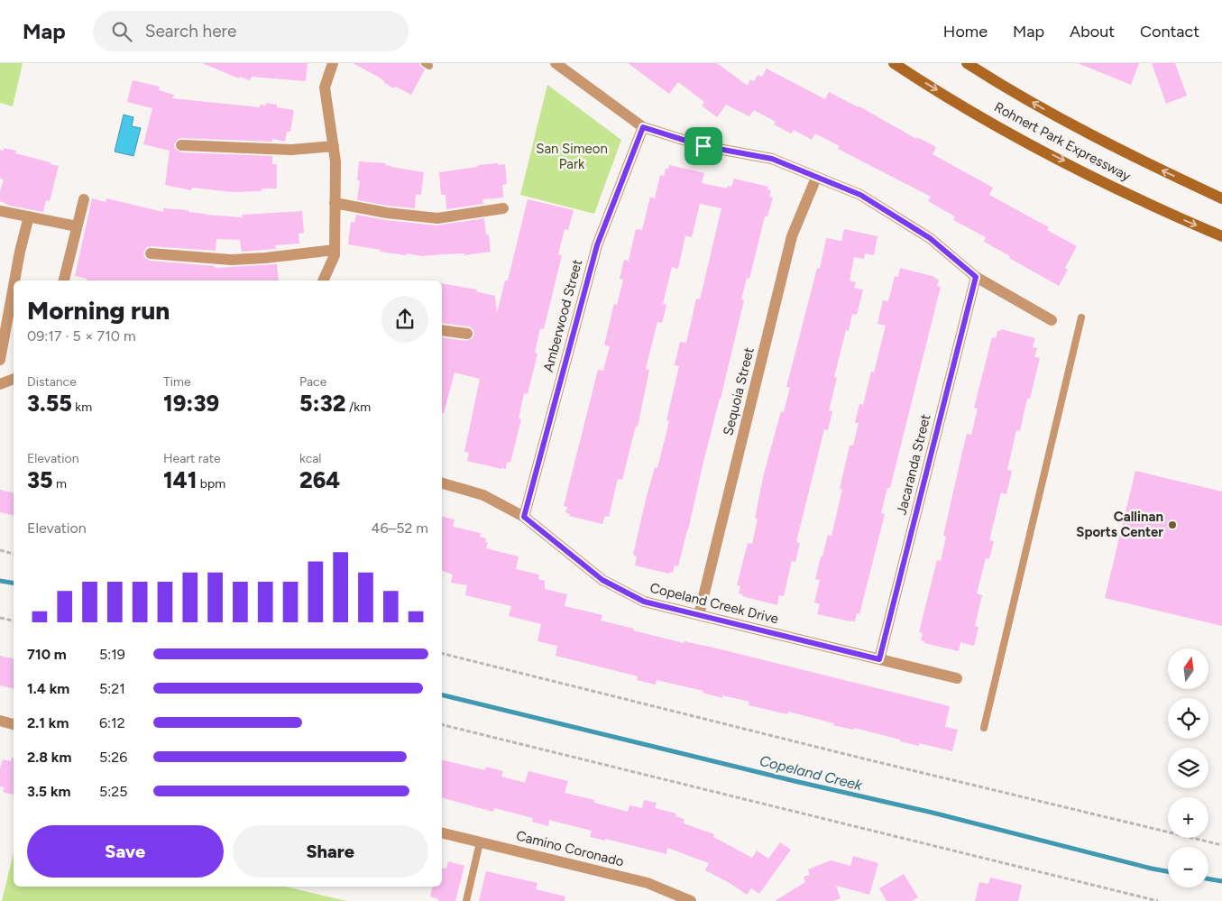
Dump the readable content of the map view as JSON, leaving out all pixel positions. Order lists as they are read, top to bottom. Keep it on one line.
{"streets":{"main road":["Rohnert Park Expressway"],"street":["Amberwood Street","Sequoia Street","Jacaranda Street","Copeland Creek Drive","Camino Coronado"]},"crossings":[["Amberwood Street","Copeland Creek Drive"],["Sequoia Street","Copeland Creek Drive"],["Jacaranda Street","Copeland Creek Drive"]],"water":["Copeland Creek"],"parks":["San Simeon Park"],"places":["Callinan Sports Center"],"north":"top","page":{"header":"Map","search":"Search here","nav":["Home","Map","About","Contact"],"heading":["Morning run","09:17 · 5 × 710 m"],"stats":[["Distance","3.55 km"],["Time","19:39"],["Pace","5:32 /km"],["Elevation","35 m"],["Heart rate","141 bpm"],["kcal","264"]],"chart":["Elevation","46–52 m"],"list":[{"name":"710 m","note":"5:19"},{"name":"1.4 km","note":"5:21"},{"name":"2.1 km","note":"6:12"},{"name":"2.8 km","note":"5:26"},{"name":"3.5 km","note":"5:25"}],"map_buttons":["+","−"],"buttons":["Save","Share"]}}
